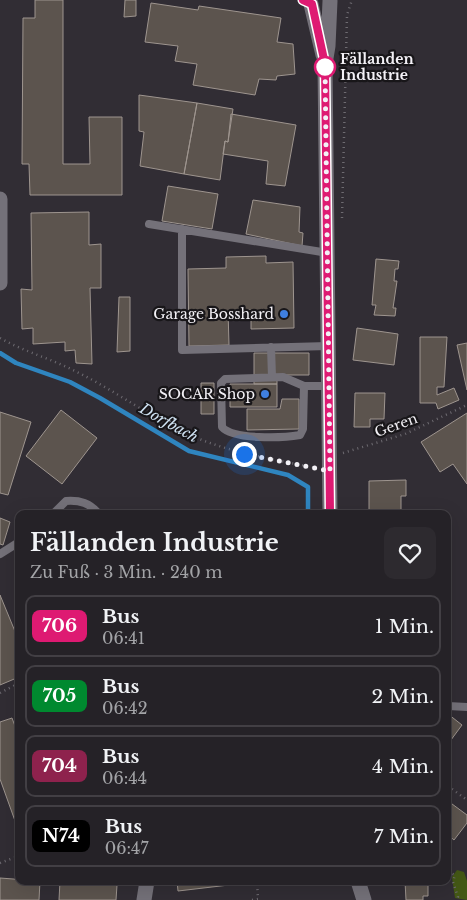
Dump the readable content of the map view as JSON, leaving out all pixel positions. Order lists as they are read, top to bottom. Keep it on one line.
{"streets":{"path":["Geren"]},"water":["Dorfbach"],"places":["Fällanden Industrie","Garage Bosshard","SOCAR Shop"],"lines":["bus line 706"],"page":{"heading":["Fällanden Industrie","Zu Fuß · 3 Min. · 240 m"],"list":[{"mark":"706","name":"Bus","note":"06:41","value":"1 Min."},{"mark":"705","name":"Bus","note":"06:42","value":"2 Min."},{"mark":"704","name":"Bus","note":"06:44","value":"4 Min."},{"mark":"N74","name":"Bus","note":"06:47","value":"7 Min."}]}}
